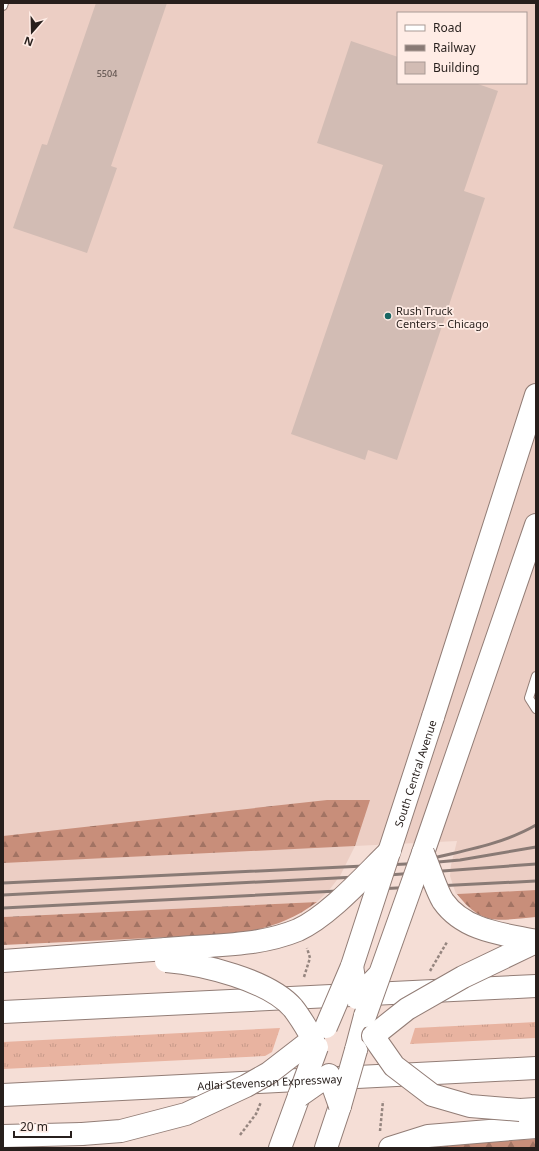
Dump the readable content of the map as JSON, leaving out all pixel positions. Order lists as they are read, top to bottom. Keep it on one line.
{"streets":{"main road":["South Central Avenue","Adlai Stevenson Expressway"]},"places":["Rush Truck Centers – Chicago"],"house_numbers":["5504"],"legend":["Road","Railway","Building"],"scale_bar":"20 m","north":"bottom"}
